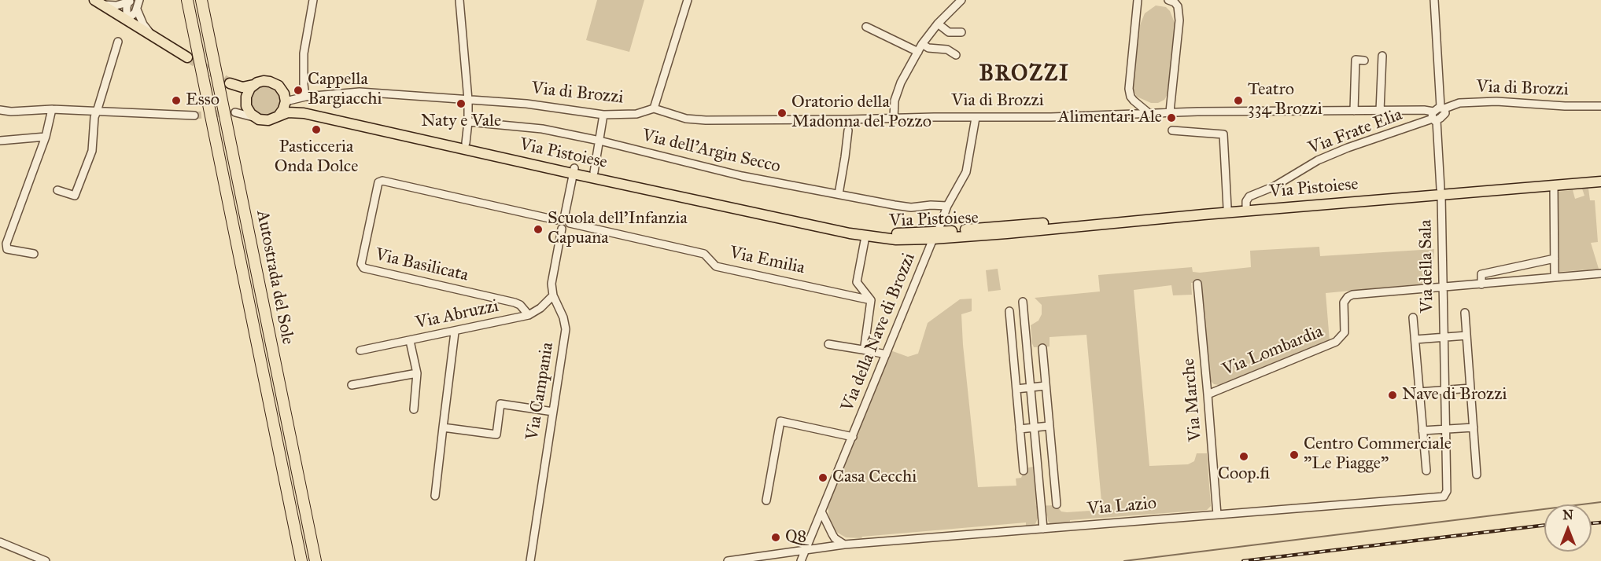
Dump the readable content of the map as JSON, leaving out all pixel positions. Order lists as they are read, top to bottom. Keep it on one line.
{"streets":{"highway":["Autostrada del Sole"],"main road":["Via Pistoiese"],"street":["Via di Brozzi","Via Frate Elia","Via dell'Argin Secco","Via Emilia","Via Basilicata","Via della Sala","Via Abruzzi","Via della Nave di Brozzi","Via Lombardia","Via Campania","Via Marche","Via Lazio"]},"crossings":[["Via di Brozzi","Via Frate Elia"],["Via di Brozzi","Via Pistoiese"],["Via di Brozzi","Via della Sala"],["Via di Brozzi","Via della Nave di Brozzi"],["Via Frate Elia","Via Pistoiese"],["Via Frate Elia","Via della Sala"],["Via dell'Argin Secco","Via della Nave di Brozzi"],["Via Pistoiese","Via della Sala"],["Via Pistoiese","Via della Nave di Brozzi"],["Via Emilia","Via Basilicata"],["Via Emilia","Via Campania"],["Via Basilicata","Via Abruzzi"],["Via Basilicata","Via Campania"],["Via della Sala","Via Lombardia"],["Via della Sala","Via Lazio"],["Via Abruzzi","Via Campania"],["Via della Nave di Brozzi","Via Lazio"],["Via Lombardia","Via Marche"],["Via Marche","Via Lazio"]],"districts":["BROZZI"],"places":["Cappella Bargiacchi","Esso","Teatro 334 Brozzi","Naty e Vale","Oratorio della Madonna del Pozzo","Alimentari Ale","Pasticceria Onda Dolce","Scuola dell’Infanzia Capuana","Nave di Brozzi","Centro Commerciale \"Le Piagge\"","Coop.fi","Casa Cecchi","Q8"],"north":"top"}
